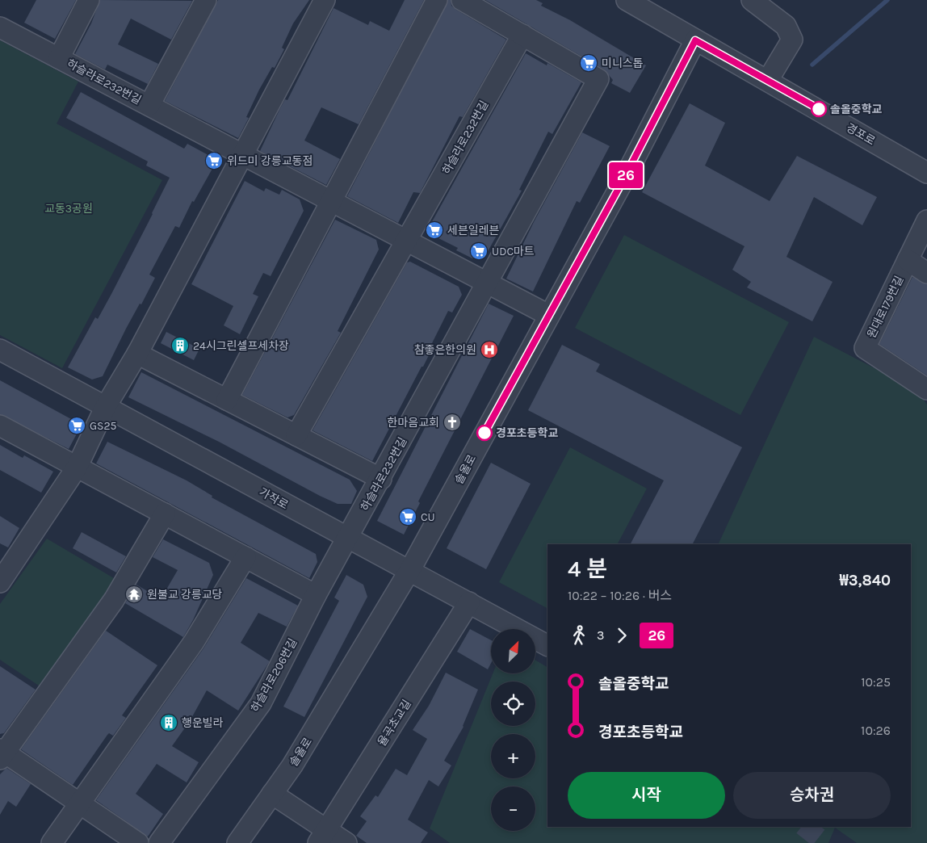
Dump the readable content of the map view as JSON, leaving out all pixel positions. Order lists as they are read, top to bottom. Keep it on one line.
{"streets":{"street":["하슬라로232번길","경포로","원대로179번길","솔올로","가작로","하슬라로206번길","율곡초교길"]},"crossings":[["하슬라로232번길","솔올로"],["하슬라로232번길","가작로"],["하슬라로232번길","하슬라로206번길"],["경포로","솔올로"],["솔올로","가작로"],["가작로","하슬라로206번길"],["가작로","율곡초교길"]],"parks":["교동3공원"],"places":{"supermarket":["미니스톱","위드미 강릉교동점","세븐일레븐","UDC마트","GS25","CU"],"other":["솔올중학교","경포초등학교"],"building":["24시그린셀프세차장","행운빌라"],"hospital":["참좋은한의원"],"church":["한마음교회"],"temple":["원불교 강릉교당"]},"lines":["bus line 26"],"north":"top right","page":{"on_map":"26","heading":["4 분","10:22 – 10:26 · 버스","₩3,840"],"legs":["3","26"],"map_buttons":["+","−"],"list":[{"name":"솔올중학교","value":"10:25"},{"name":"경포초등학교","value":"10:26"}],"buttons":["시작","승차권"]}}
